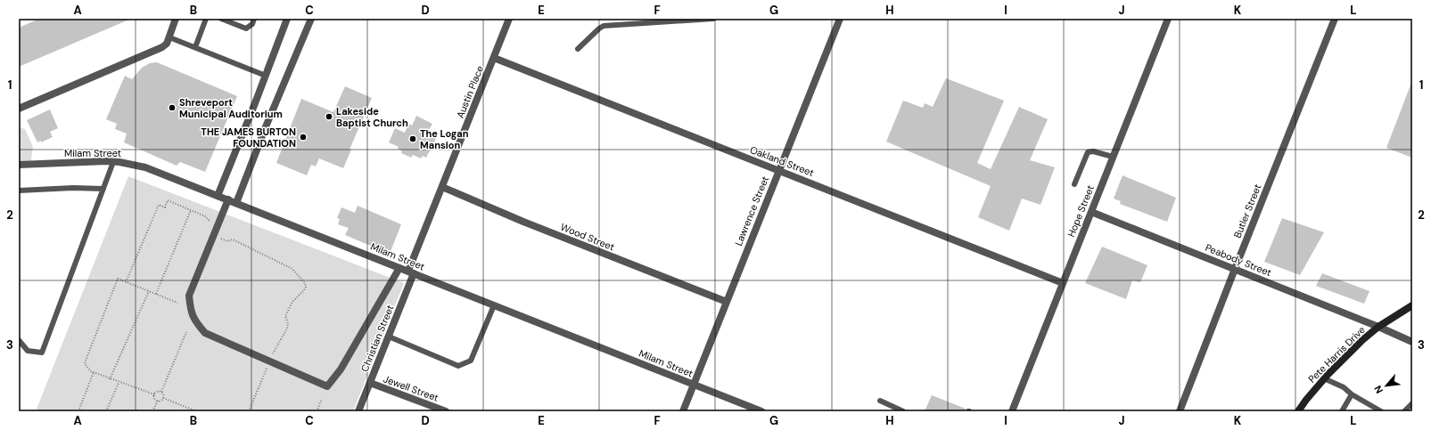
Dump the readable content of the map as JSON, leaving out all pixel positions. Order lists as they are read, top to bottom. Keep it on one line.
{"streets":{"main road":["Pete Harris Drive"],"street":["Austin Place","Milam Street","Oakland Street","Lawrence Street","Hope Street","Butler Street","Wood Street","Peabody Street","Christian Street","Jewell Street"]},"crossings":[["Austin Place","Milam Street"],["Austin Place","Oakland Street"],["Austin Place","Wood Street"],["Austin Place","Christian Street"],["Milam Street","Lawrence Street"],["Milam Street","Christian Street"],["Oakland Street","Lawrence Street"],["Oakland Street","Hope Street"],["Lawrence Street","Wood Street"],["Hope Street","Peabody Street"],["Butler Street","Peabody Street"],["Peabody Street","Pete Harris Drive"],["Christian Street","Jewell Street"]],"places":["Shreveport Municipal Auditorium","Lakeside Baptist Church","THE JAMES BURTON FOUNDATION","The Logan Mansion"],"north":"bottom left","grid":{"columns":["A","B","C","D","E","F","G","H","I","J","K","L"],"rows":["1","2","3"]}}
